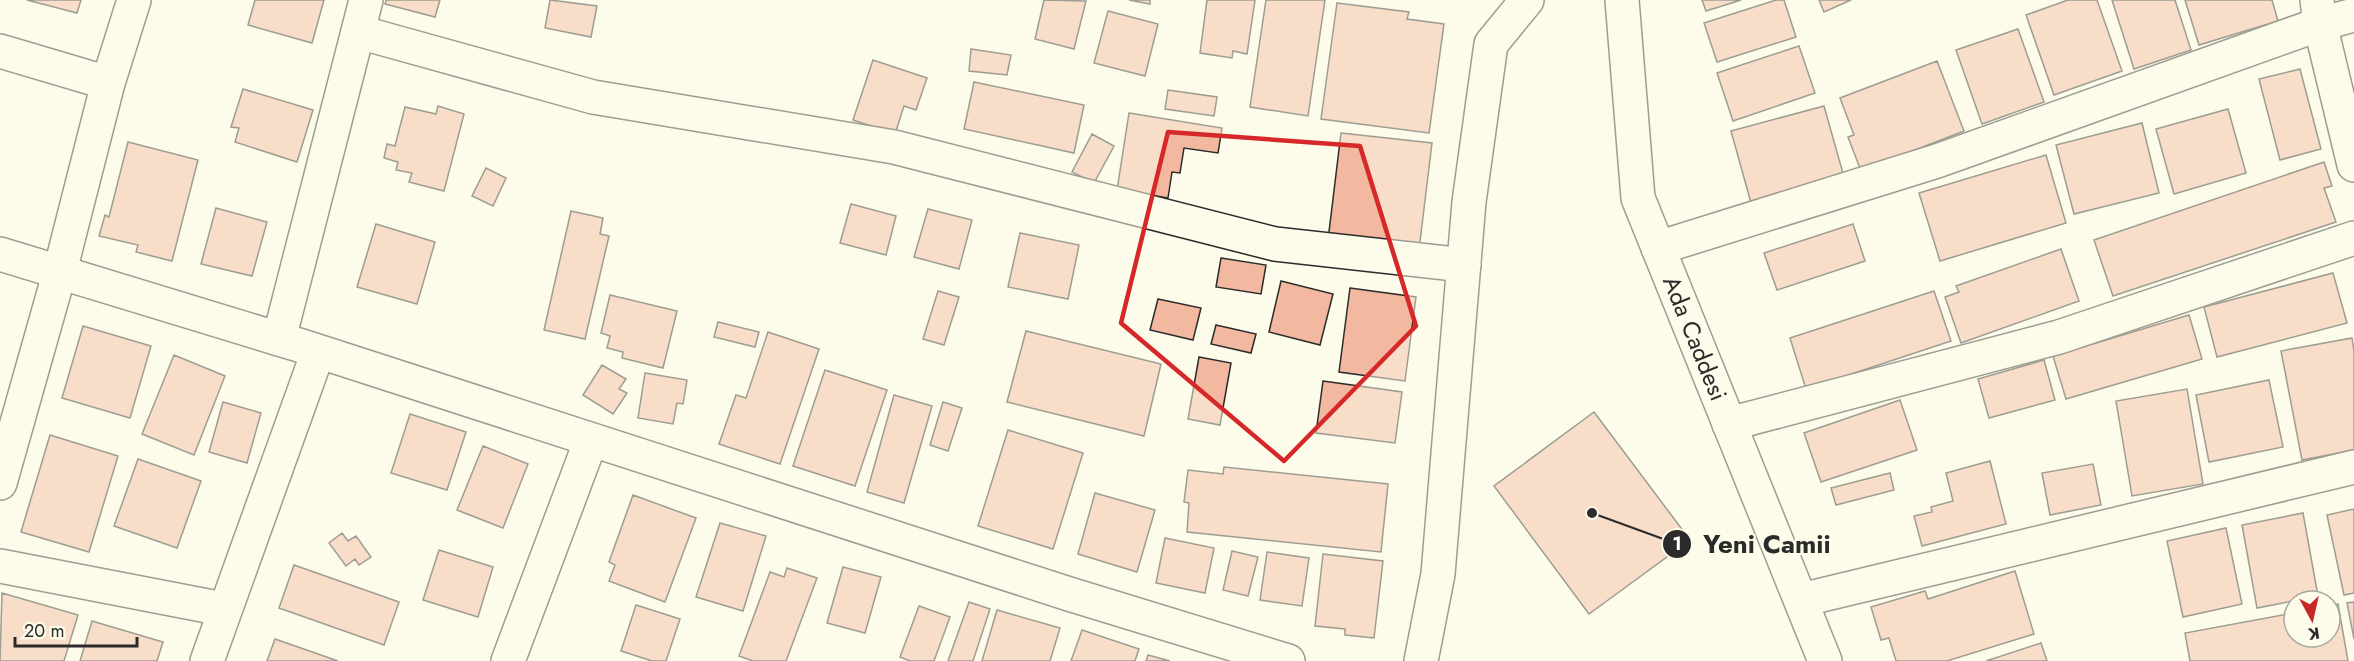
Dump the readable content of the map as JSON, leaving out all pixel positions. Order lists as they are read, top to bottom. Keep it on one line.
{"streets":{"street":["Ada Caddesi"]},"places":["Yeni Camii"],"scale_bar":"20 m","north":"bottom"}
